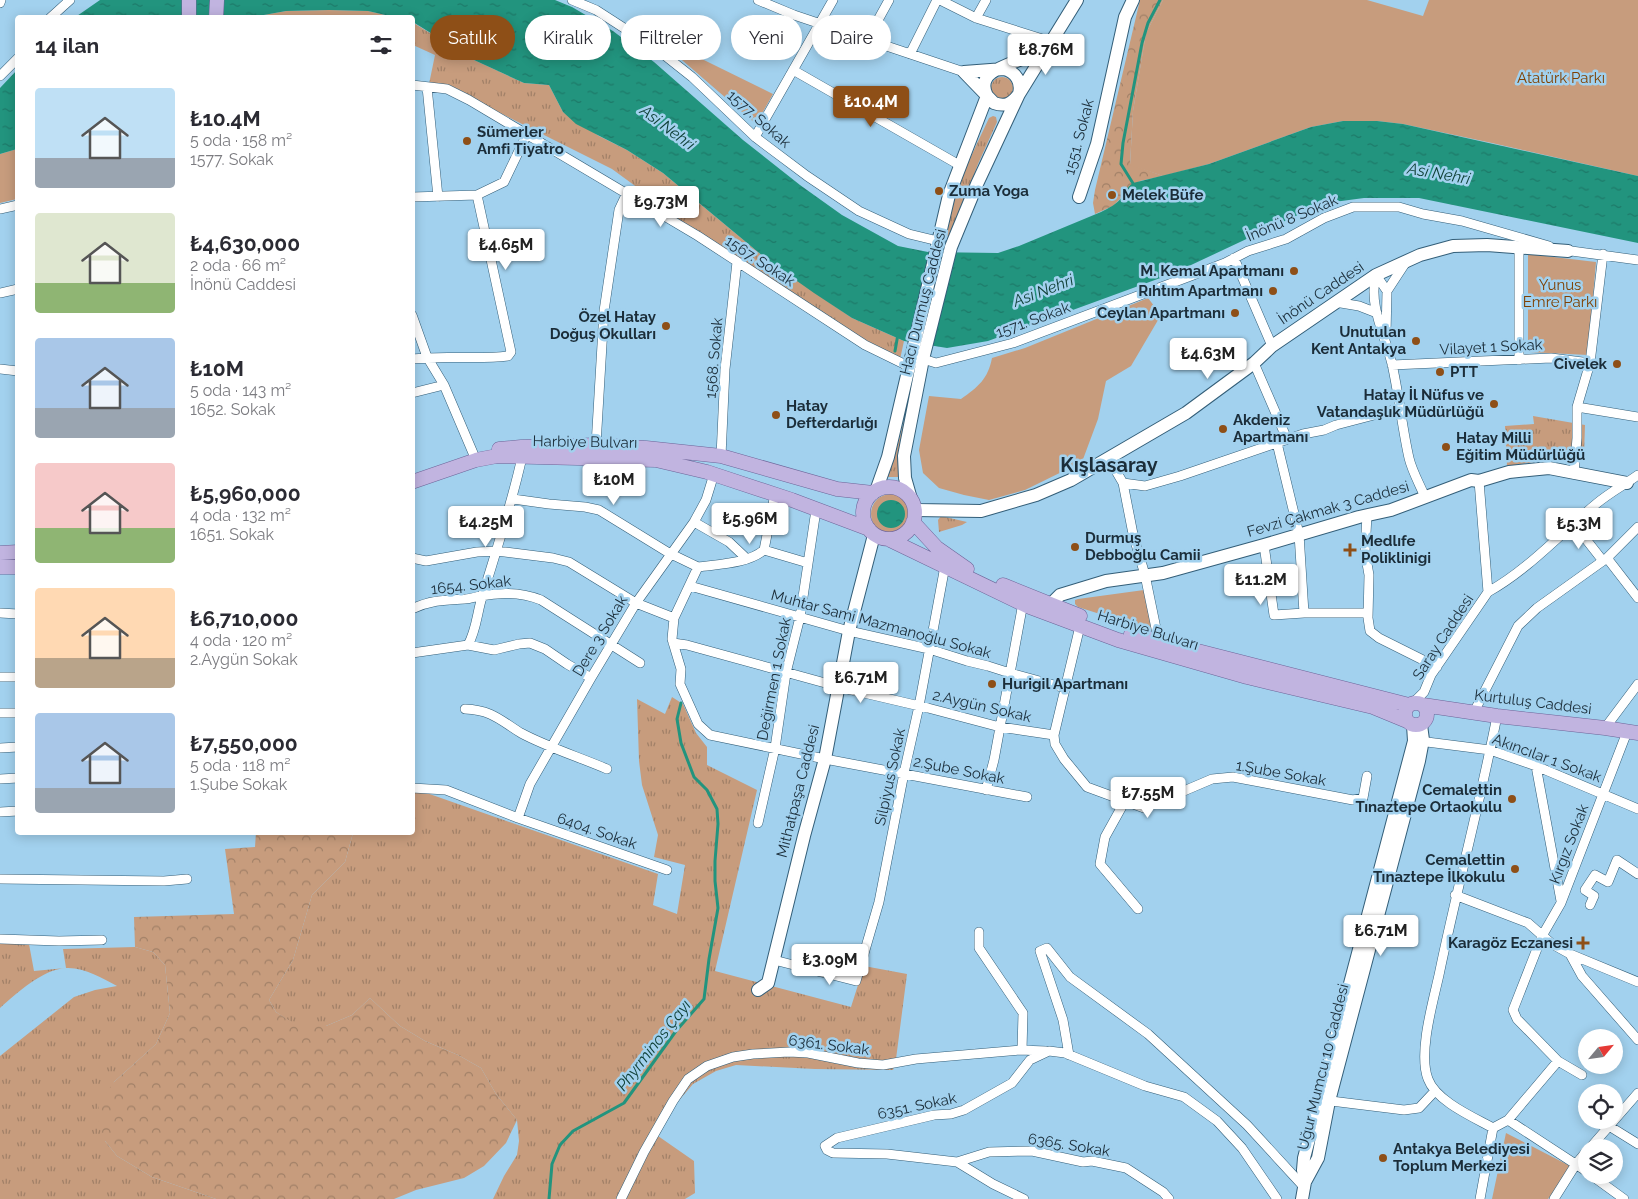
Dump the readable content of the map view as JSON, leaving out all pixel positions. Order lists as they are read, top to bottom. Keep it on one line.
{"streets":{"main road":["Harbiye Bulvarı","Kurtuluş Caddesi","Uğur Mumcu 10 Caddesi"],"street":["1577. Sokak","1551. Sokak","İnönü 8 Sokak","1567. Sokak","İnönü Caddesi","Hacı Durmuş Caddesi","1571. Sokak","Vilayet 1 Sokak","1568. Sokak","Fevzi Çakmak 3 Caddesi","1654. Sokak","Muhtar Sami Mazmanoğlu Sokak","Dere 3 Sokak","Saray Caddesi","Değirmen 1 Sokak","2.Aygün Sokak","Akıncılar 1 Sokak","2.Şube Sokak","1.Şube Sokak","Silpiyus Sokak","Mithatpaşa Caddesi","6404. Sokak","Kırgız Sokak","6361. Sokak","6351. Sokak","6365. Sokak"]},"crossings":[["1577. Sokak","Hacı Durmuş Caddesi"],["İnönü 8 Sokak","İnönü Caddesi"],["İnönü 8 Sokak","1571. Sokak"],["1567. Sokak","Hacı Durmuş Caddesi"],["1567. Sokak","1568. Sokak"],["İnönü Caddesi","Hacı Durmuş Caddesi"],["İnönü Caddesi","Harbiye Bulvarı"],["İnönü Caddesi","Mithatpaşa Caddesi"],["Hacı Durmuş Caddesi","1571. Sokak"],["Hacı Durmuş Caddesi","Harbiye Bulvarı"],["Hacı Durmuş Caddesi","Mithatpaşa Caddesi"],["1568. Sokak","Harbiye Bulvarı"],["Harbiye Bulvarı","Fevzi Çakmak 3 Caddesi"],["Harbiye Bulvarı","Dere 3 Sokak"],["Harbiye Bulvarı","Saray Caddesi"],["Harbiye Bulvarı","Değirmen 1 Sokak"],["Harbiye Bulvarı","Kurtuluş Caddesi"],["Harbiye Bulvarı","Silpiyus Sokak"],["Harbiye Bulvarı","Mithatpaşa Caddesi"],["Harbiye Bulvarı","Uğur Mumcu 10 Caddesi"],["Fevzi Çakmak 3 Caddesi","Saray Caddesi"],["1654. Sokak","Dere 3 Sokak"],["Muhtar Sami Mazmanoğlu Sokak","Değirmen 1 Sokak"],["Muhtar Sami Mazmanoğlu Sokak","Silpiyus Sokak"],["Muhtar Sami Mazmanoğlu Sokak","Mithatpaşa Caddesi"],["Dere 3 Sokak","6404. Sokak"],["Saray Caddesi","Kurtuluş Caddesi"],["Saray Caddesi","Uğur Mumcu 10 Caddesi"],["Değirmen 1 Sokak","2.Aygün Sokak"],["Değirmen 1 Sokak","2.Şube Sokak"],["Kurtuluş Caddesi","Kırgız Sokak"],["Kurtuluş Caddesi","Uğur Mumcu 10 Caddesi"],["2.Aygün Sokak","2.Şube Sokak"],["2.Aygün Sokak","1.Şube Sokak"],["2.Aygün Sokak","Silpiyus Sokak"],["2.Aygün Sokak","Mithatpaşa Caddesi"],["Akıncılar 1 Sokak","Kırgız Sokak"],["Akıncılar 1 Sokak","Uğur Mumcu 10 Caddesi"],["2.Şube Sokak","Silpiyus Sokak"],["2.Şube Sokak","Mithatpaşa Caddesi"],["Silpiyus Sokak","Mithatpaşa Caddesi"],["6361. Sokak","6351. Sokak"],["6351. Sokak","6365. Sokak"]],"districts":["Kışlasaray"],"water":["Asi Nehri","Phyrminos Çayı"],"parks":["Atatürk Parkı","Yunus Emre Parkı"],"places":{"other":["Sümerler Amfi Tiyatro","Zuma Yoga","Melek Büfe","M. Kemal Apartmanı","Rıhtım Apartmanı","Ceylan Apartmanı","Özel Hatay Doğuş Okulları","Unutulan Kent Antakya","Civelek","PTT","Hatay İl Nüfus ve Vatandaşlık Müdürlüğü","Hatay Defterdarlığı","Akdeniz Apartmanı","Hatay Milli Eğitim Müdürlüğü","Durmuş Debboğlu Camii","Hurigil Apartmanı","Cemalettin Tınaztepe Ortaokulu","Cemalettin Tınaztepe İlkokulu","Antakya Belediyesi Toplum Merkezi"],"health":["Medlıfe Poliklinigi","Karagöz Eczanesi"]},"north":"top right","page":{"chip":["Satılık","Kiralık","Filtreler","Yeni","Daire"],"heading":"14 ilan","price":["₺8.76M","₺10.4M","₺9.73M","₺4.65M","₺4.63M","₺10M","₺5.96M","₺4.25M","₺5.3M","₺11.2M","₺6.71M","₺7.55M","₺6.71M","₺3.09M"],"list":[{"name":"₺10.4M","note":"5 oda · 158 m² · 1577. Sokak"},{"name":"₺4,630,000","note":"2 oda · 66 m² · İnönü Caddesi"},{"name":"₺10M","note":"5 oda · 143 m² · 1652. Sokak"},{"name":"₺5,960,000","note":"4 oda · 132 m² · 1651. Sokak"},{"name":"₺6,710,000","note":"4 oda · 120 m² · 2.Aygün Sokak"},{"name":"₺7,550,000","note":"5 oda · 118 m² · 1.Şube Sokak"}]}}
